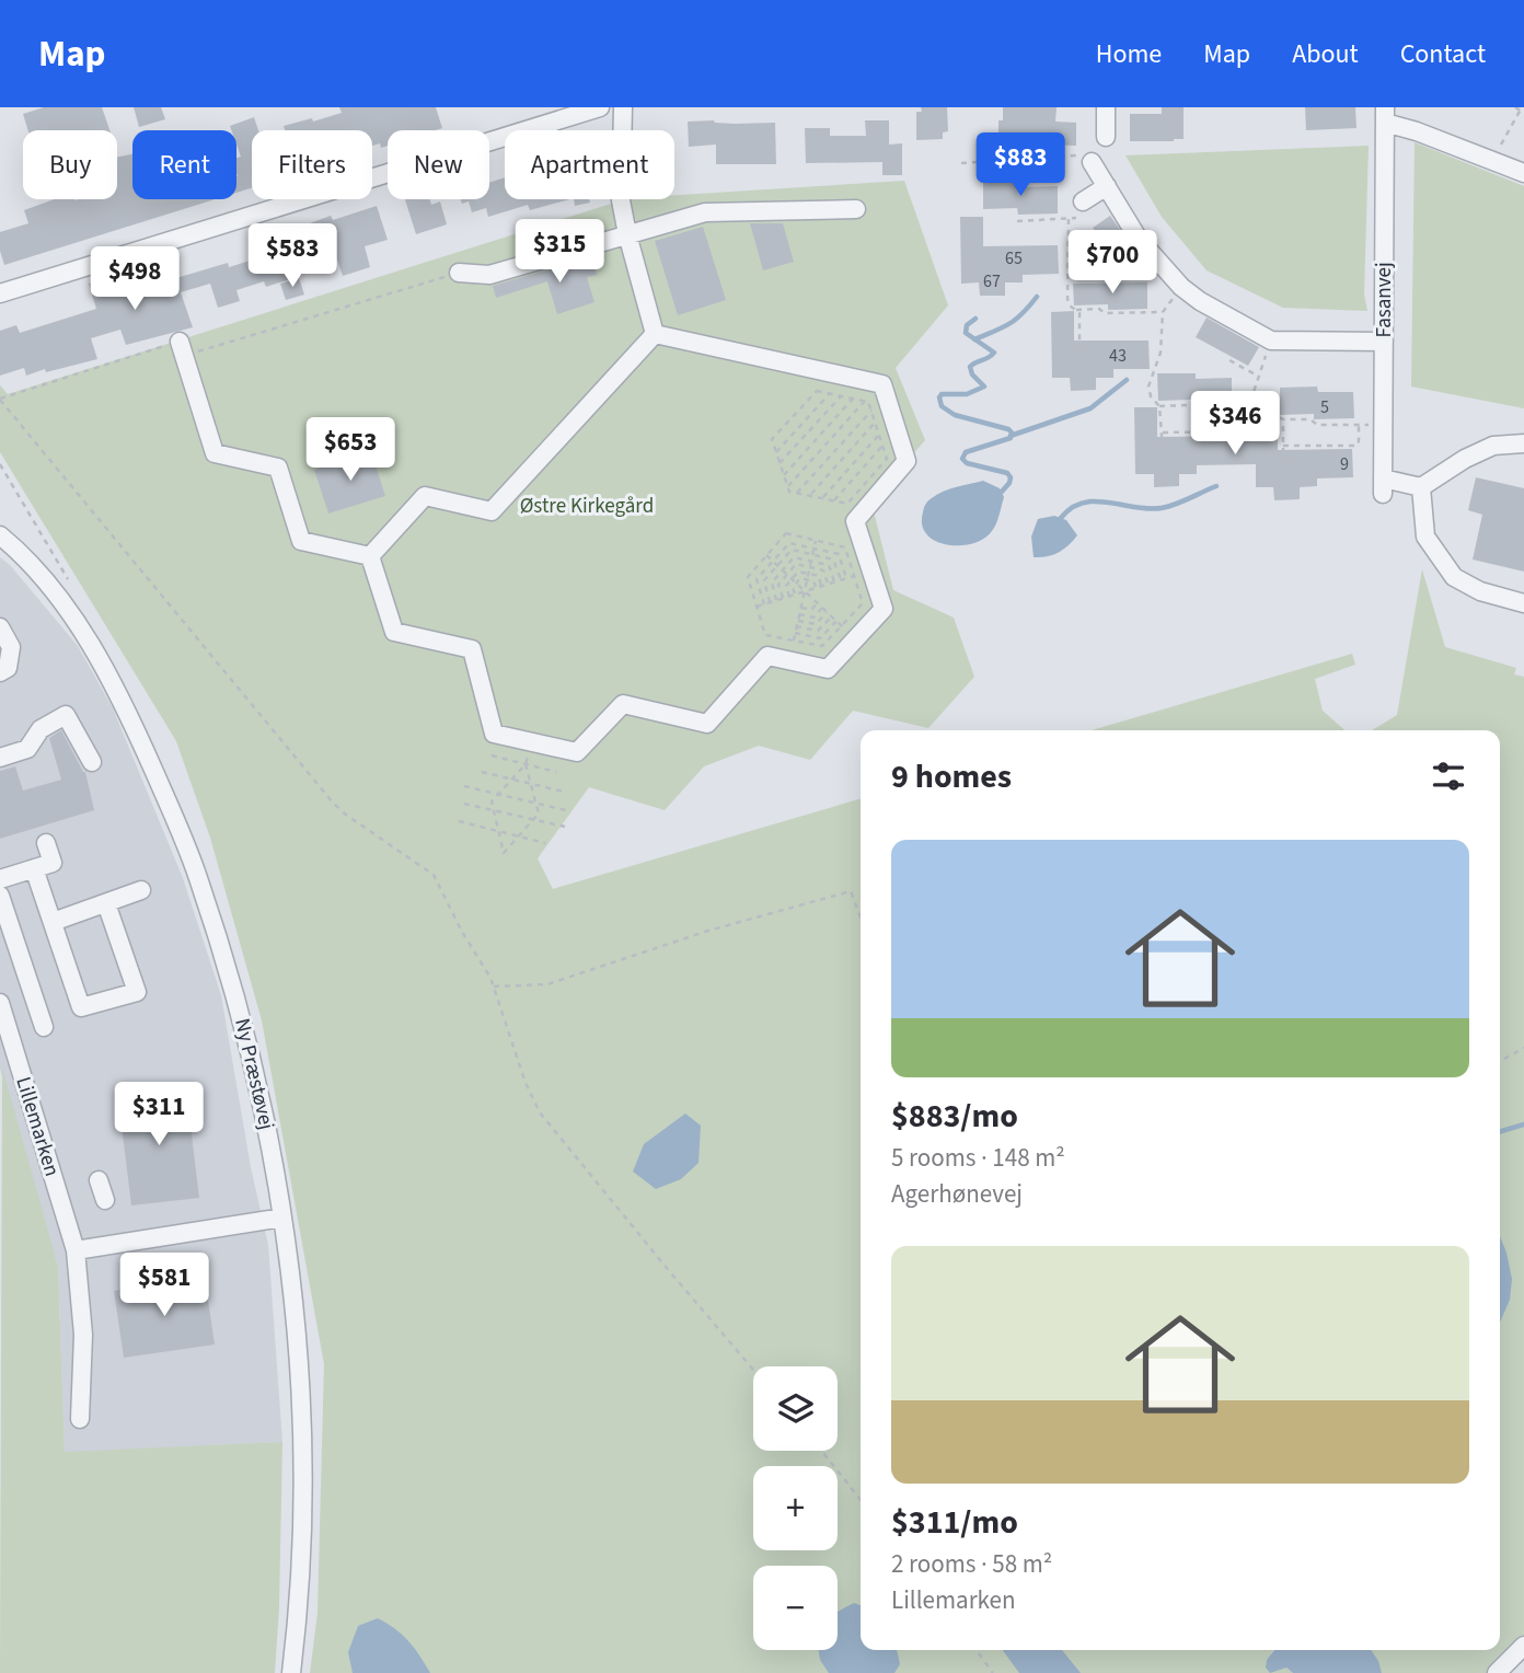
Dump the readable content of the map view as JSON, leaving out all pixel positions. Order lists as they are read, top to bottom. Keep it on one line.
{"streets":{"street":["Fasanvej","Ny Præstøvej","Lillemarken"]},"parks":["Østre Kirkegård"],"house_numbers":["65","67","43","5","9"],"page":{"header":"Map","nav":["Home","Map","About","Contact"],"chip":["Buy","Rent","Filters","New","Apartment"],"price":["$883","$315","$583","$700","$498","$346","$653","$311","$581"],"heading":"9 homes","list":[{"name":"$883/mo","note":"5 rooms · 148 m² · Agerhønevej"},{"name":"$311/mo","note":"2 rooms · 58 m² · Lillemarken"}],"map_buttons":["+","−"]}}
